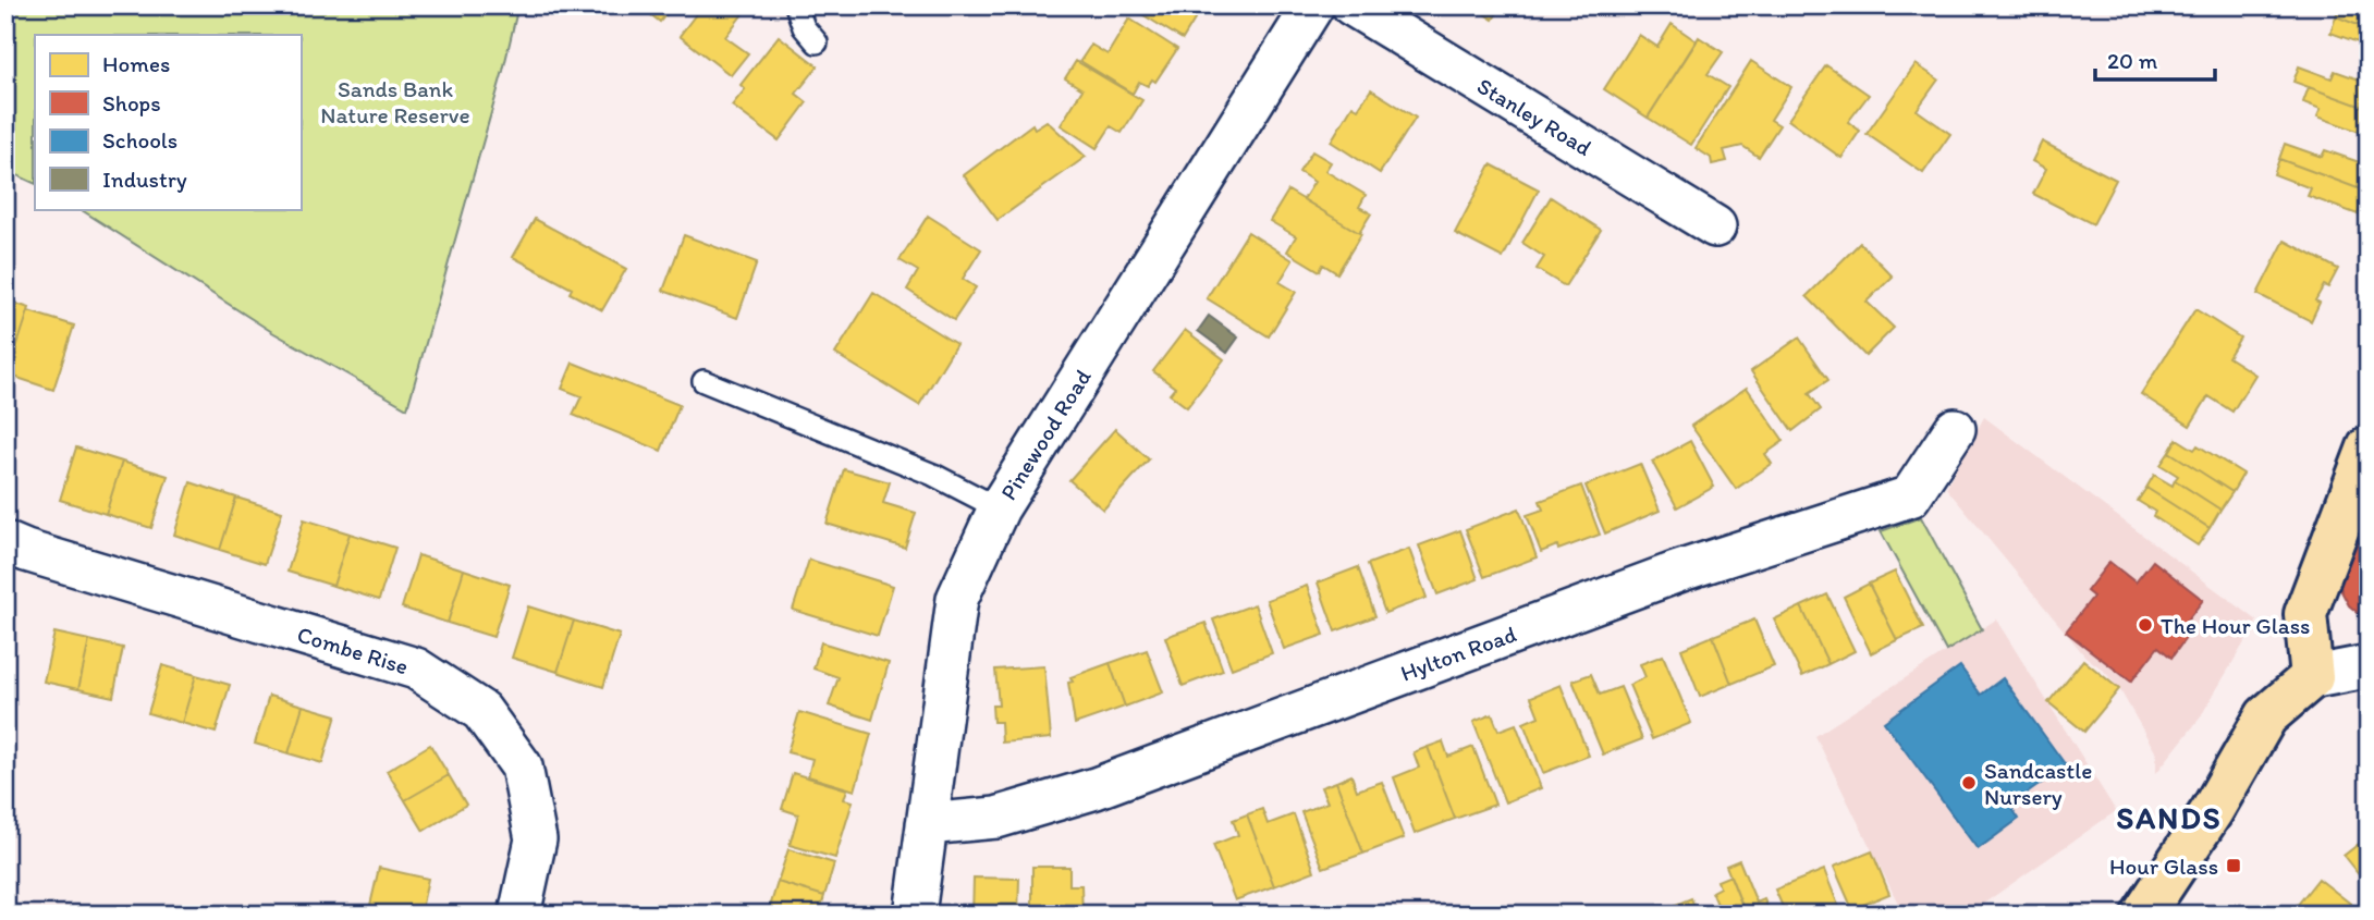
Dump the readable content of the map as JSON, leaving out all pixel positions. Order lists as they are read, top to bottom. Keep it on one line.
{"streets":{"street":["Stanley Road","Pinewood Road","Combe Rise","Hylton Road"]},"crossings":[["Pinewood Road","Hylton Road"]],"districts":["SANDS"],"parks":["Sands Bank Nature Reserve"],"places":{"other":["The Hour Glass","Sandcastle Nursery"],"transit":["Hour Glass"]},"legend":["Homes","Shops","Schools","Industry"],"scale_bar":"20 m"}
